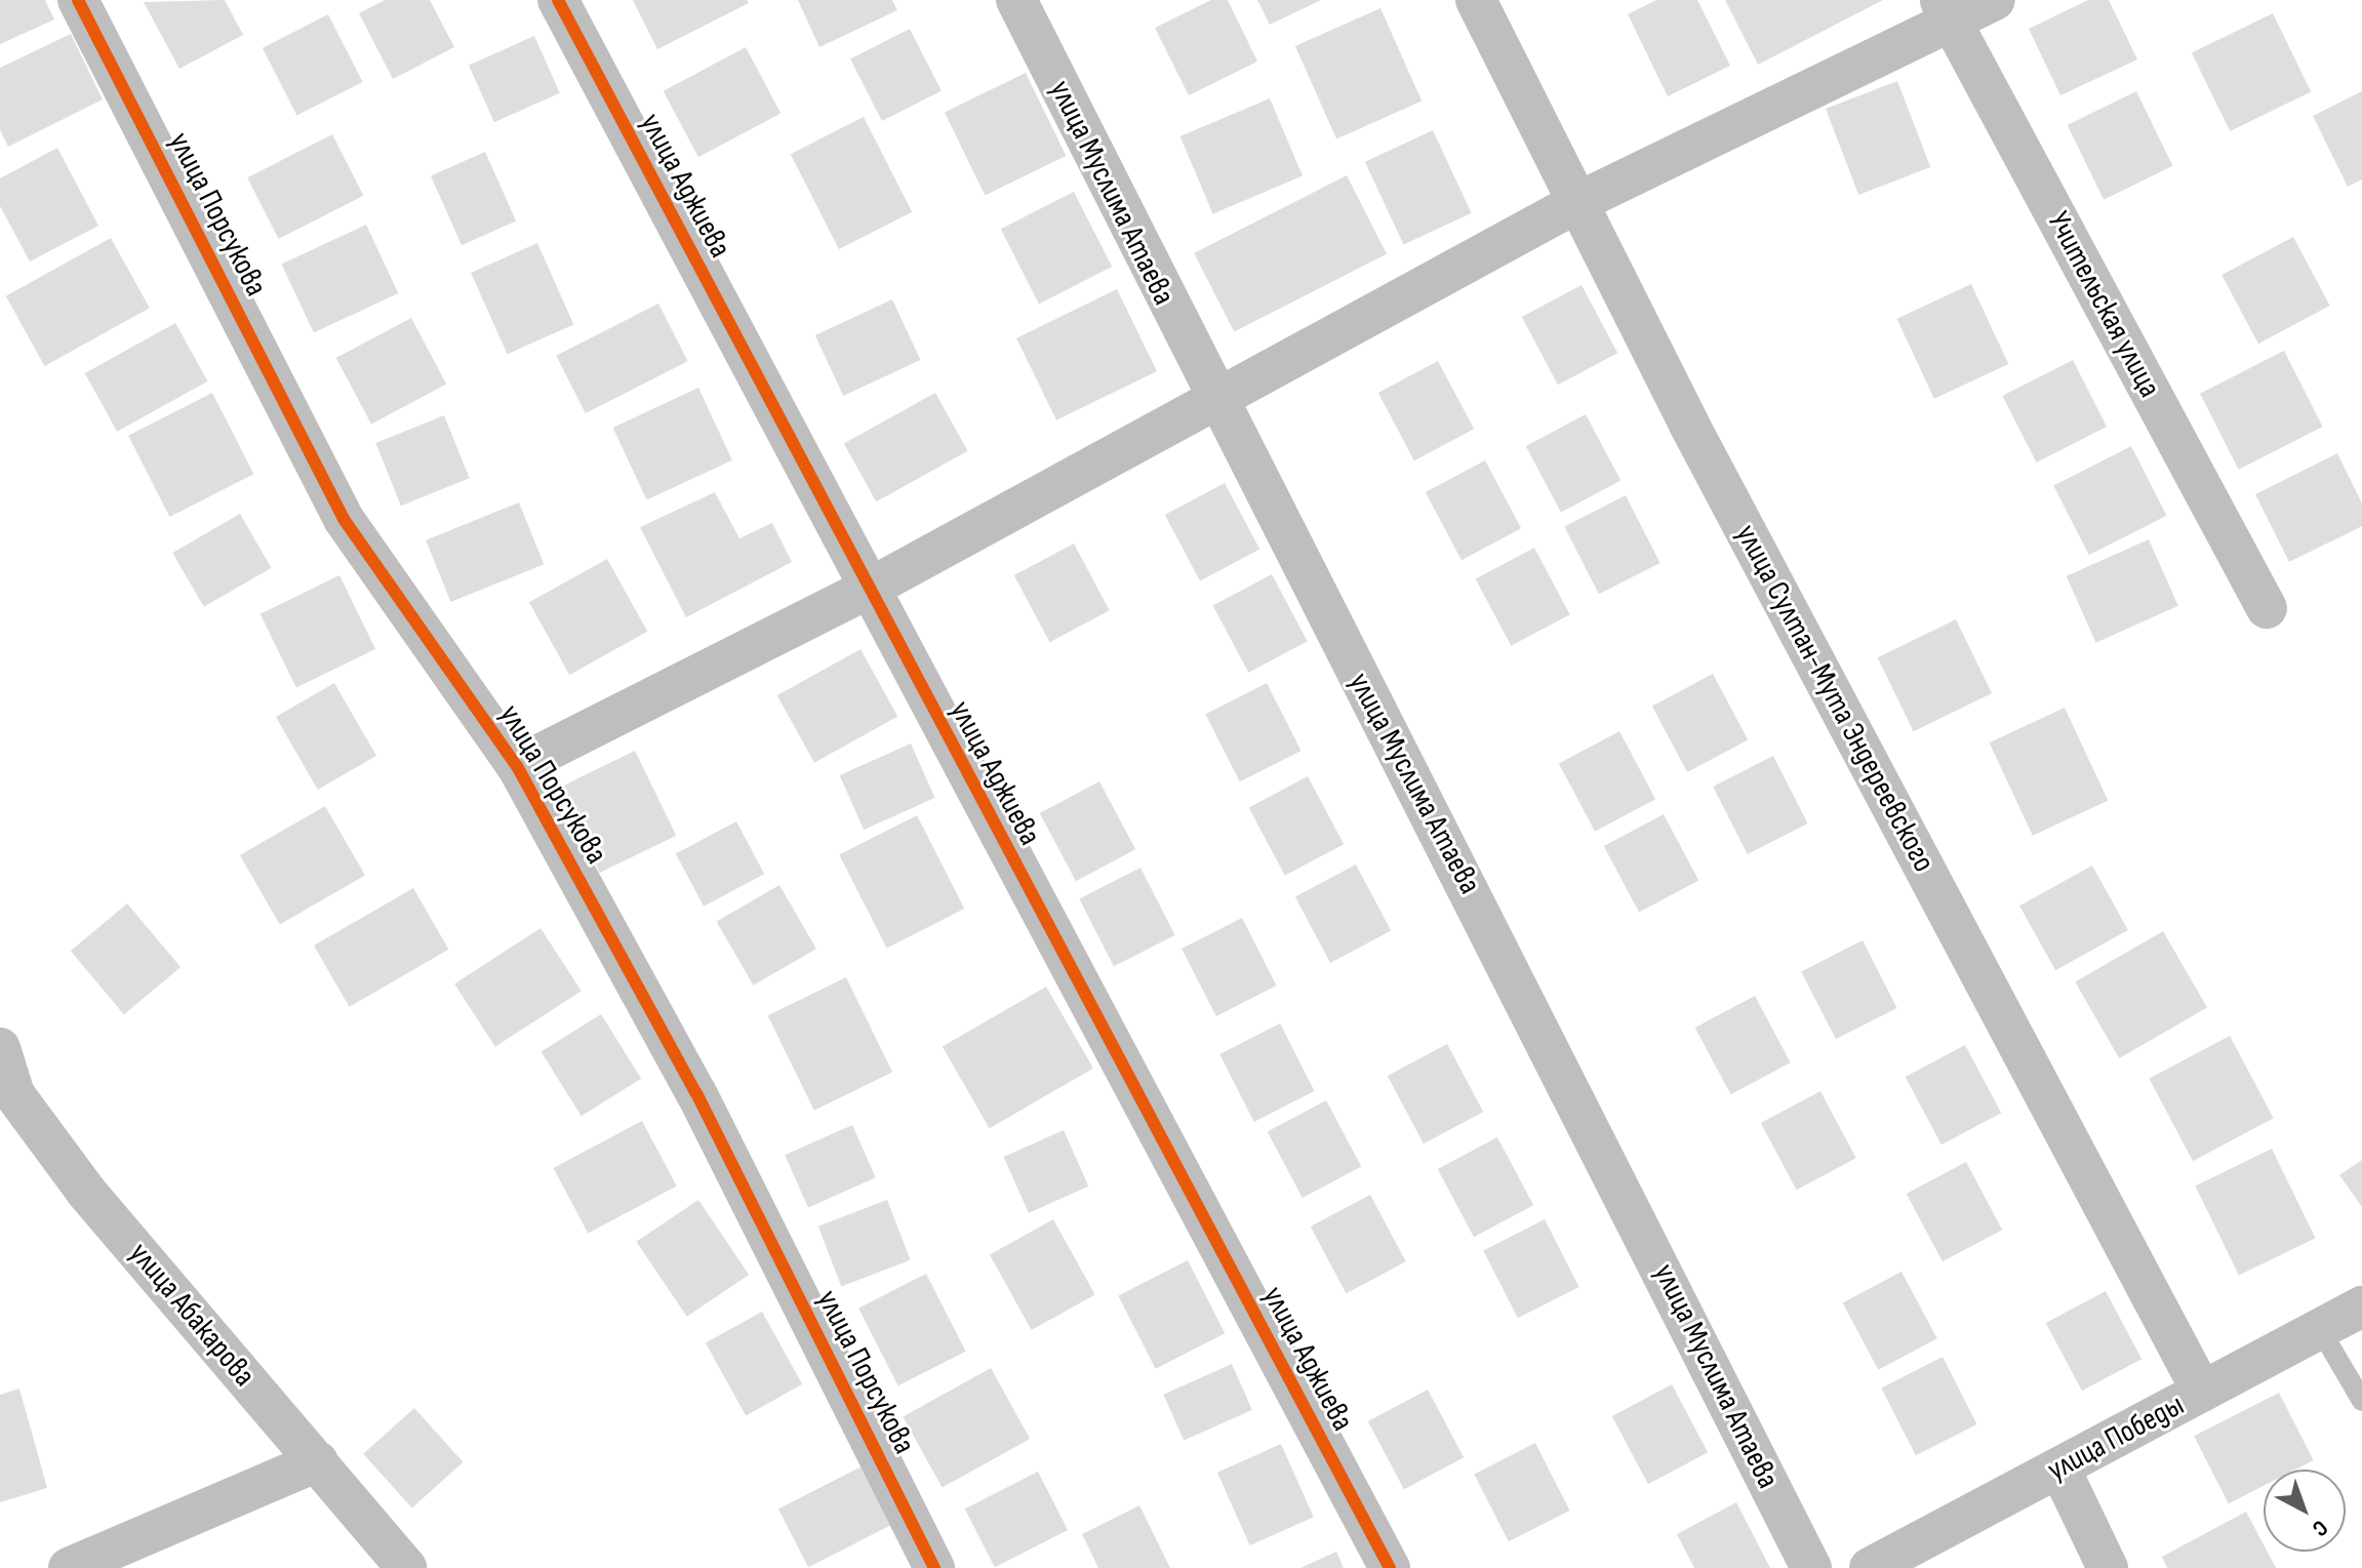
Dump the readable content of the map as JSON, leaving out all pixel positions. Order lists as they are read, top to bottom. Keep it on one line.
{"streets":{"street":["улица Аджиева","улица Муслима Атаева","улица Порсукова","Учительская улица","улица Султан-Мута Эндереевского","улица Абакарова","улица Победы"]},"crossings":[["улица Султан-Мута Эндереевского","улица Победы"]],"north":"bottom right"}
